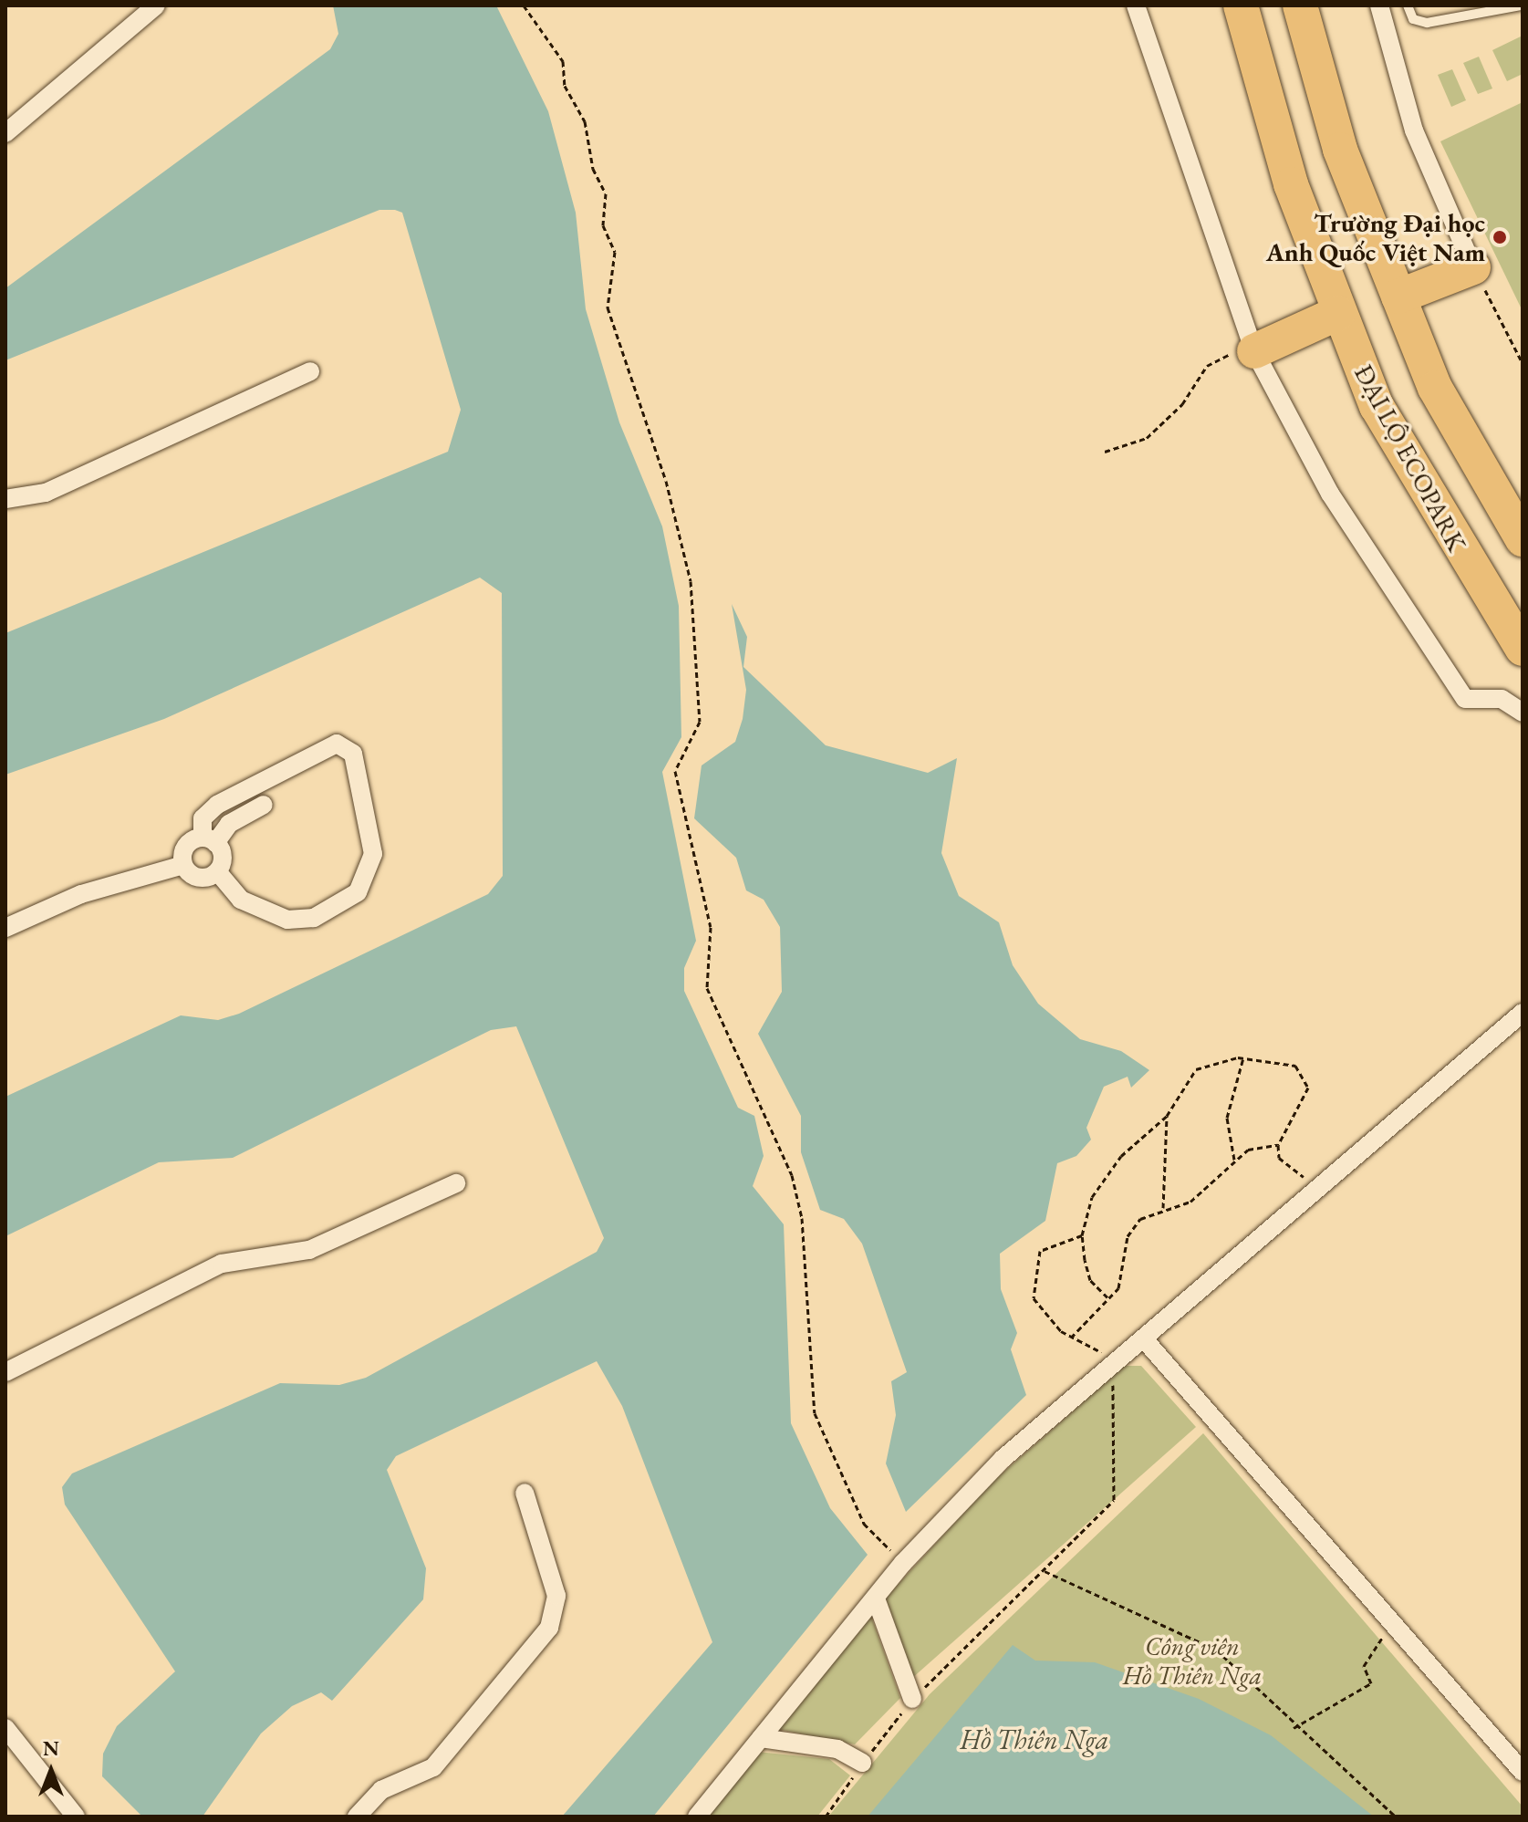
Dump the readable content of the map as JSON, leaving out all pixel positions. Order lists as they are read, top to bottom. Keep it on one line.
{"streets":{"highway":["ĐẠI LỘ ECOPARK"]},"water":["Hồ Thiên Nga"],"parks":["Công viên Hồ Thiên Nga"],"places":["Trường Đại học Anh Quốc Việt Nam"],"north":"top"}
